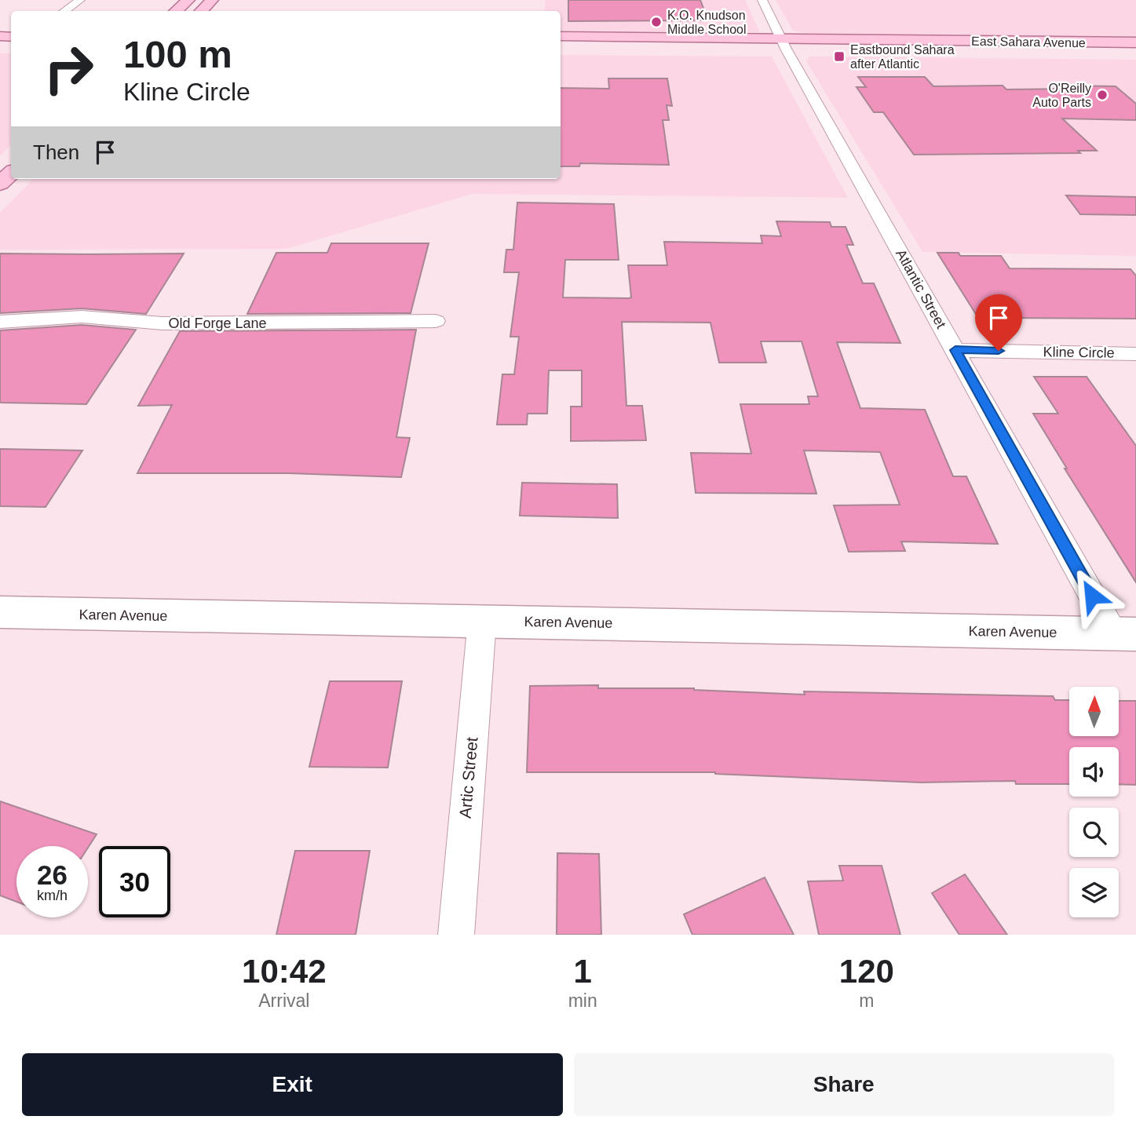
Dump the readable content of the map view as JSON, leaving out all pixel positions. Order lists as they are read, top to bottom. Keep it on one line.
{"streets":{"main road":["East Sahara Avenue"],"street":["Atlantic Street","Old Forge Lane","Kline Circle","Karen Avenue","Artic Street"]},"crossings":[["East Sahara Avenue","Atlantic Street"],["Atlantic Street","Kline Circle"],["Atlantic Street","Karen Avenue"],["Karen Avenue","Artic Street"]],"places":{"other":["K.O. Knudson Middle School","O'Reilly Auto Parts"],"transit":["Eastbound Sahara after Atlantic"]},"north":"top","page":{"turn":["100 m","Kline Circle"],"then":"Then","speed":"26 km/h","limit":"30","eta":["10:42","Arrival","1","min","120","m"],"buttons":["Exit","Share"]}}
